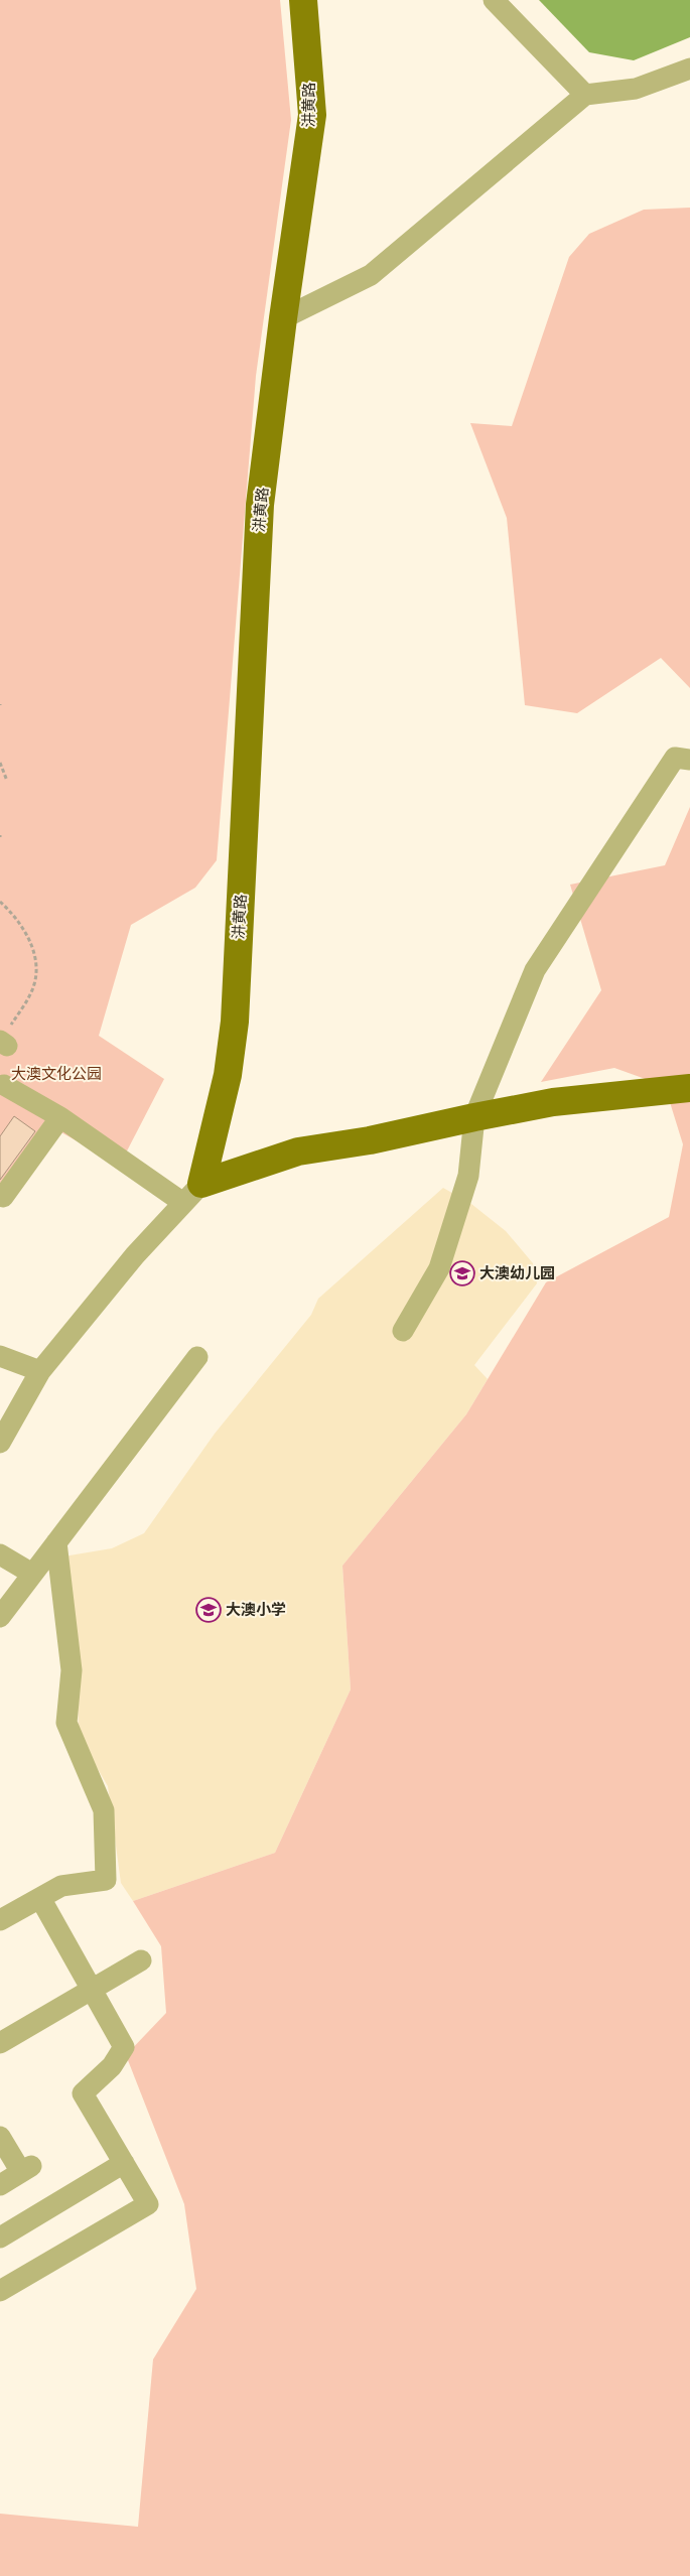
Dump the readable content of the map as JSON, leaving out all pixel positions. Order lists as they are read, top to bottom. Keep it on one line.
{"streets":{"main road":["汫黄路"]},"parks":["大澳文化公园"],"places":{"school or university":["大澳幼儿园","大澳小学"]}}
